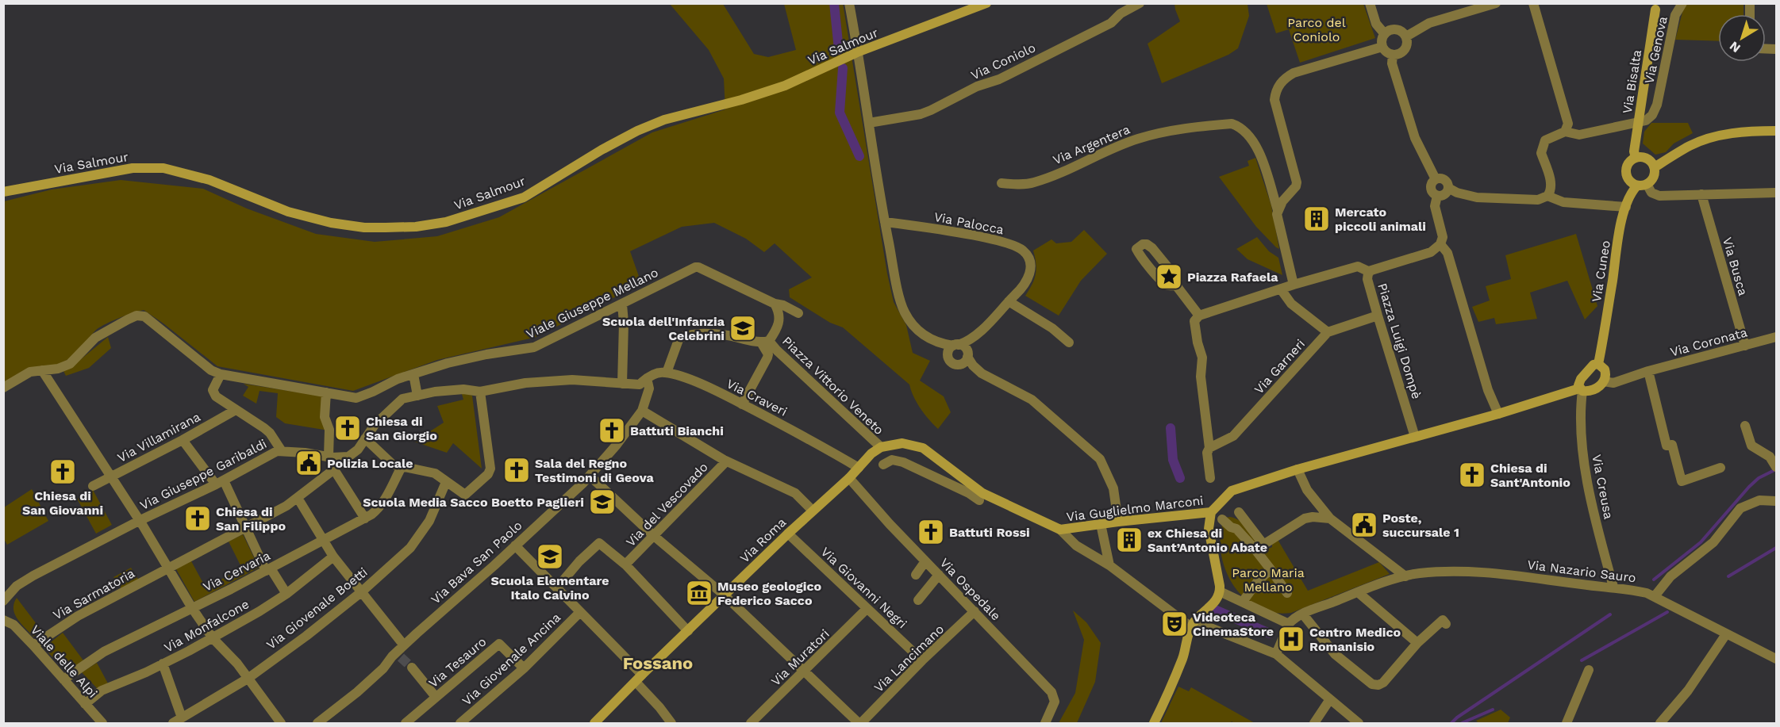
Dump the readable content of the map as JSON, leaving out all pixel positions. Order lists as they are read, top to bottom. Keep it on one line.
{"streets":{"main road":["Via Salmour","Via Bisalta","Via Cuneo","Via Guglielmo Marconi","Via Roma"],"street":["Via Genova","Via Coniolo","Via Argentera","Via Palocca","Via Busca","Viale Giuseppe Mellano","Piazza Luigi Dompè","Via Coronata","Via Garneri","Piazza Vittorio Veneto","Via Craveri","Via Villamirana","Via Giuseppe Garibaldi","Via Creusa","Via del Vescovado","Via Bava San Paolo","Via Cervaria","Via Nazario Sauro","Via Giovanni Negri","Via Ospedale","Via Sarmatoria","Via Giovenale Boetti","Via Monfalcone","Via Muratori","Via Lancimano","Via Giovenale Ancina","Viale delle Alpi","Via Tesauro"]},"crossings":[["Via Genova","Via Bisalta"],["Via Bisalta","Via Cuneo"],["Via Busca","Via Coronata"],["Viale Giuseppe Mellano","Piazza Vittorio Veneto"],["Piazza Luigi Dompè","Via Garneri"],["Piazza Luigi Dompè","Via Guglielmo Marconi"],["Via Coronata","Via Guglielmo Marconi"],["Piazza Vittorio Veneto","Via Guglielmo Marconi"],["Via Creusa","Via Guglielmo Marconi"],["Via Creusa","Via Nazario Sauro"],["Via Roma","Via Giovanni Negri"],["Via Roma","Via Ospedale"],["Via Cervaria","Viale delle Alpi"],["Via Giovanni Negri","Via Muratori"],["Via Giovanni Negri","Via Lancimano"],["Via Ospedale","Via Lancimano"],["Via Sarmatoria","Viale delle Alpi"],["Via Monfalcone","Viale delle Alpi"],["Via Giovenale Ancina","Via Tesauro"]],"districts":["Fossano"],"parks":["Parco del Coniolo","Parco Maria Mellano"],"places":{"building":["Mercato piccoli animali","ex Chiesa di Sant’Antonio Abate"],"place":["Piazza Rafaela"],"school or university":["Scuola dell'Infanzia Celebrini","Scuola Media Sacco Boetto Paglieri","Scuola Elementare Italo Calvino"],"church":["Chiesa di San Giorgio","Battuti Bianchi","Sala del Regno Testimoni di Geova","Chiesa di San Giovanni","Chiesa di Sant'Antonio","Chiesa di San Filippo","Battuti Rossi"],"public building":["Polizia Locale","Poste, succursale 1"],"museum":["Museo geologico Federico Sacco"],"theatre":["Videoteca CinemaStore"],"hospital":["Centro Medico Romanisio"]},"north":"bottom left"}
